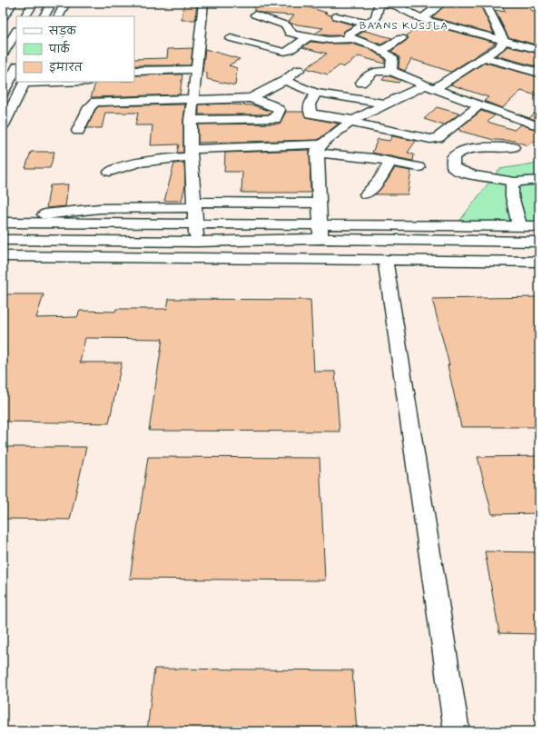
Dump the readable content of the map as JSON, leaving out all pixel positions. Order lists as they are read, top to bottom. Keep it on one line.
{"districts":["BAANS KUSJLA"],"legend":["सड़क","पार्क","इमारत"]}
